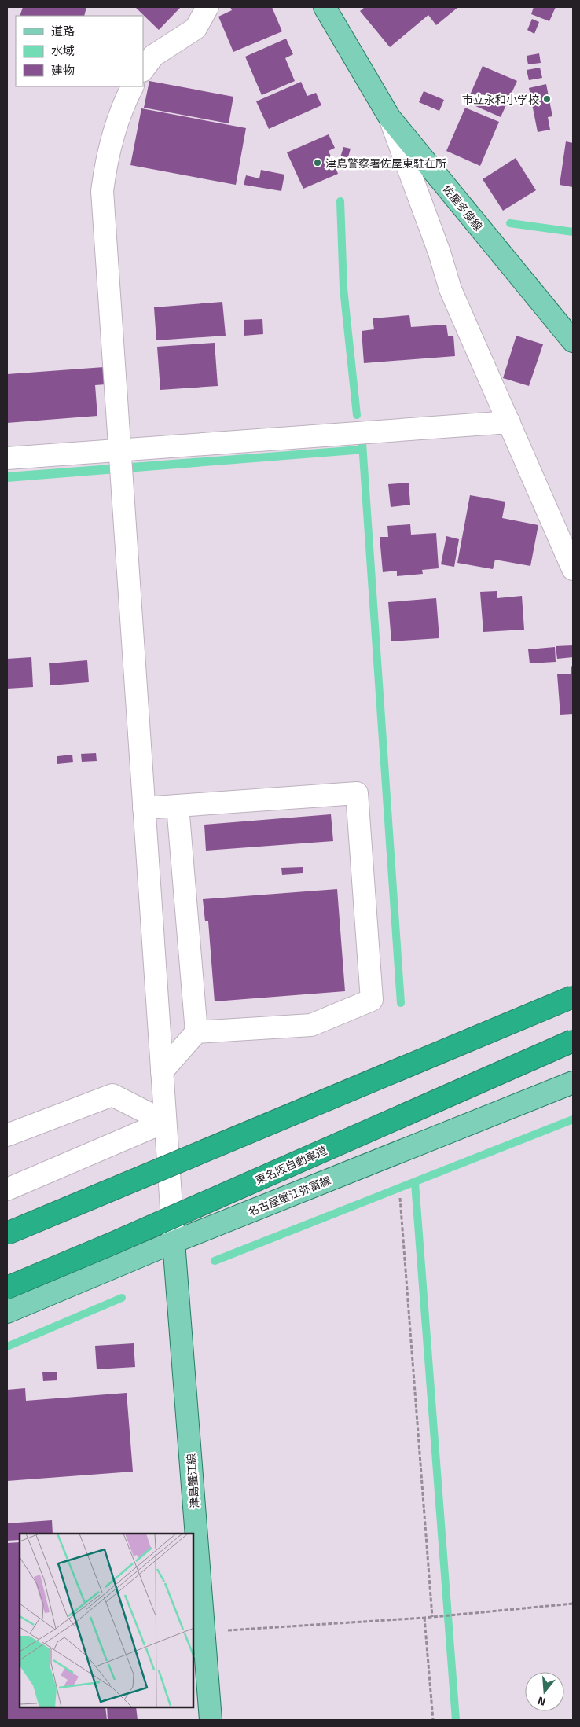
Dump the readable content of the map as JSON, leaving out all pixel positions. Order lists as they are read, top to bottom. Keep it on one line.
{"streets":{"highway":["東名阪自動車道"],"main road":["佐屋多度線","名古屋蟹江弥富線","津島蟹江線"]},"crossings":[["名古屋蟹江弥富線","津島蟹江線"]],"places":["市立永和小学校","津島警察署佐屋東駐在所"],"legend":["道路","水域","建物"],"north":"bottom"}
